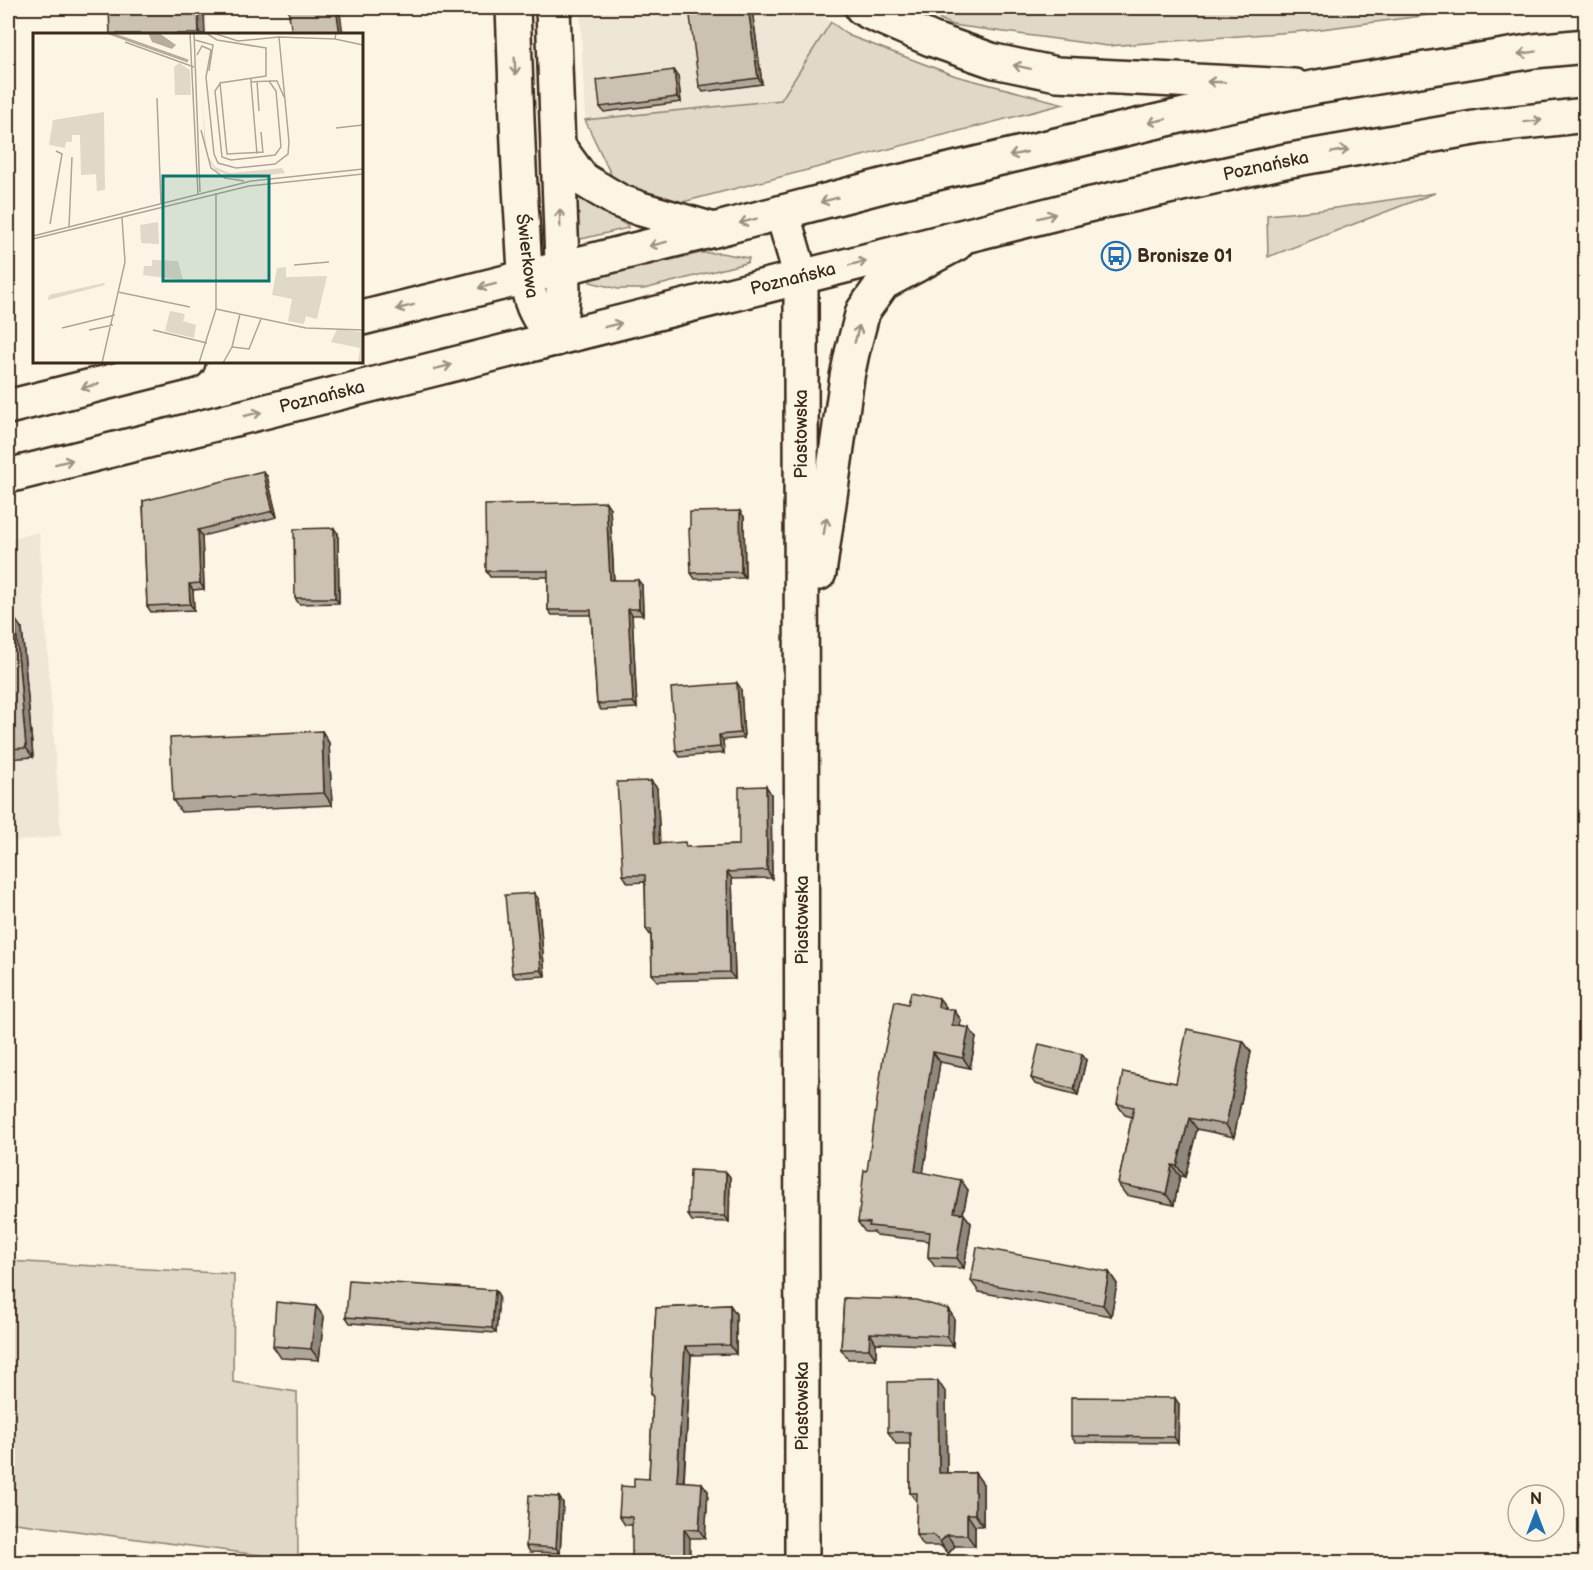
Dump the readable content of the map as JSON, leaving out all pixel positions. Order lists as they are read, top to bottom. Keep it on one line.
{"streets":{"street":["Poznańska","Świerkowa","Piastowska"]},"crossings":[["Poznańska","Świerkowa"],["Poznańska","Piastowska"]],"places":{"bus stop":["Bronisze 01"]},"north":"top"}
